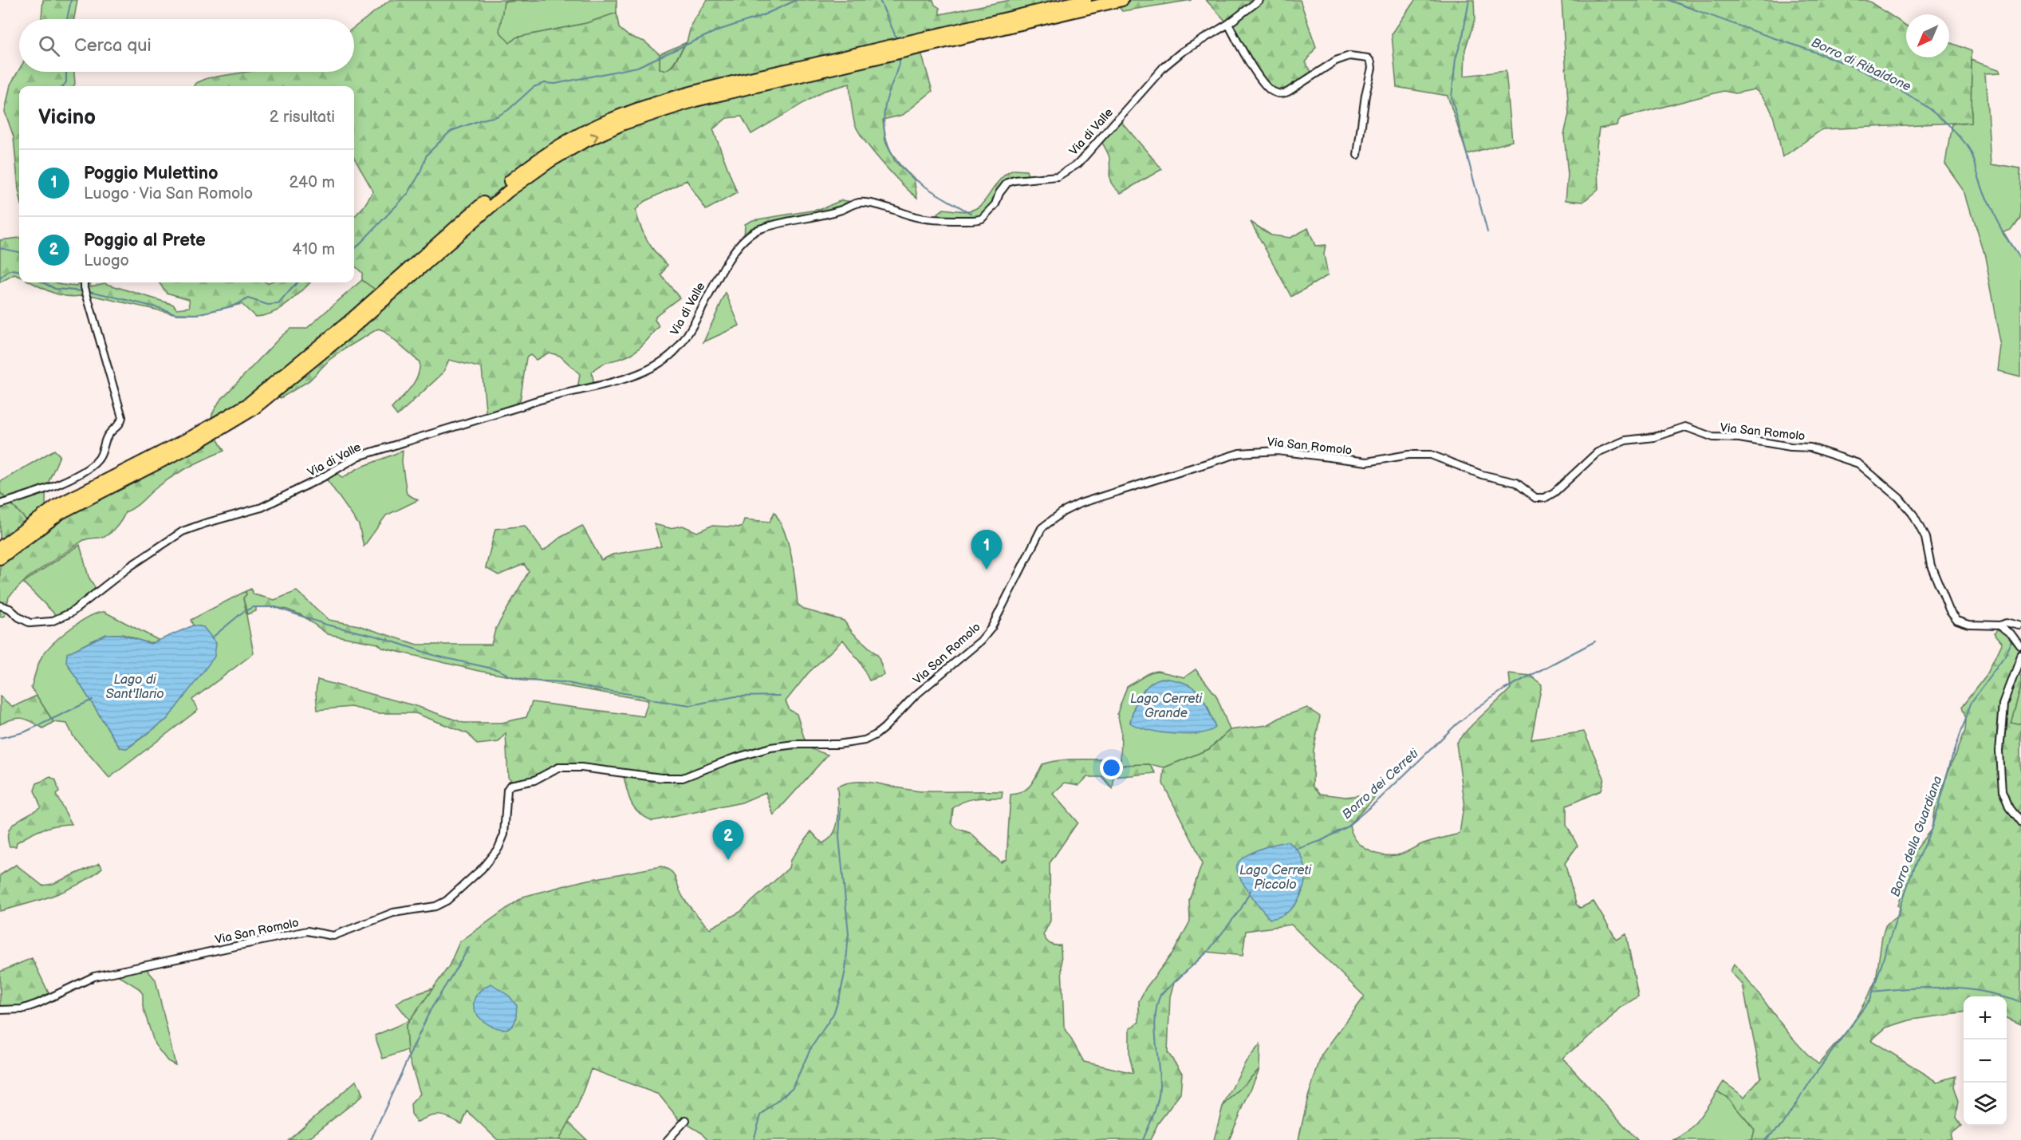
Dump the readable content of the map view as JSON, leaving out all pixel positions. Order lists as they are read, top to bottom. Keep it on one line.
{"streets":{"street":["Via di Valle","Via San Romolo"]},"water":["Borro di Ribaldone","Lago di Sant'Ilario","Lago Cerreti Grande","Borro dei Cerreti","Borro della Guardiana","Lago Cerreti Piccolo"],"north":"bottom left","page":{"search":"Cerca qui","heading":["Vicino","2 risultati"],"list":[{"mark":"1","name":"Poggio Mulettino","note":"Luogo · Via San Romolo","value":"240 m"},{"mark":"2","name":"Poggio al Prete","note":"Luogo","value":"410 m"}],"pins":["1","2"],"map_buttons":["+","−"]}}
